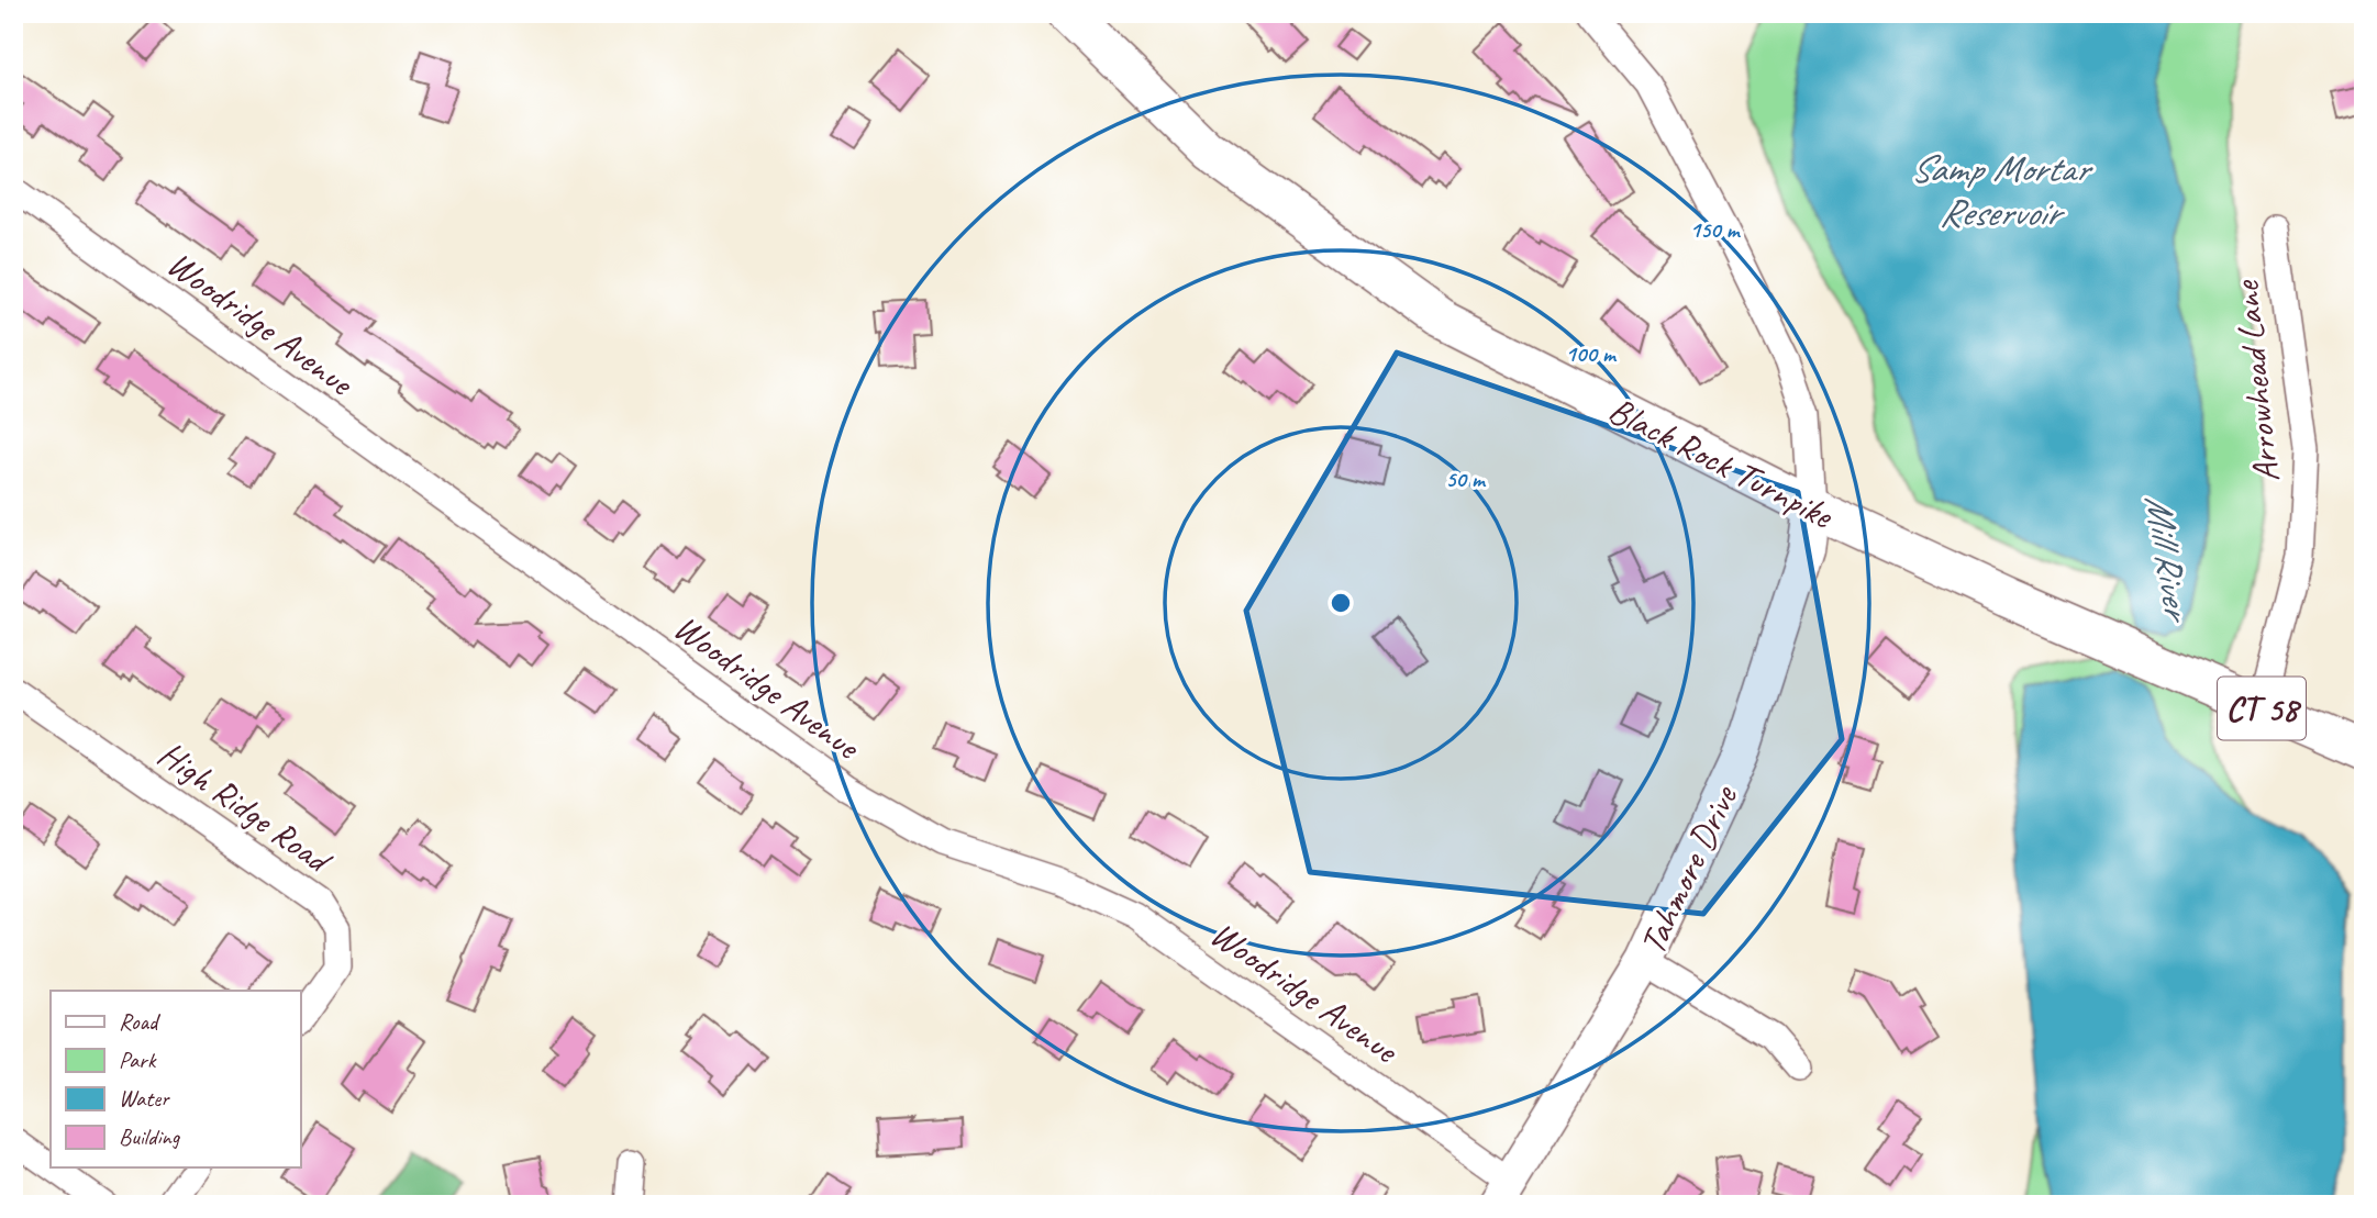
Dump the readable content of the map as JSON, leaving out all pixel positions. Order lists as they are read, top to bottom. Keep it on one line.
{"streets":{"main road":["Black Rock Turnpike","CT 58"],"street":["Woodridge Avenue","Arrowhead Lane","High Ridge Road","Tahmore Drive"]},"crossings":[["Woodridge Avenue","Tahmore Drive"],["Arrowhead Lane","Black Rock Turnpike"],["Black Rock Turnpike","Tahmore Drive"]],"water":["Samp Mortar Reservoir","Mill River"],"legend":["Road","Park","Water","Building"],"rings":["150 m","100 m","50 m"]}
